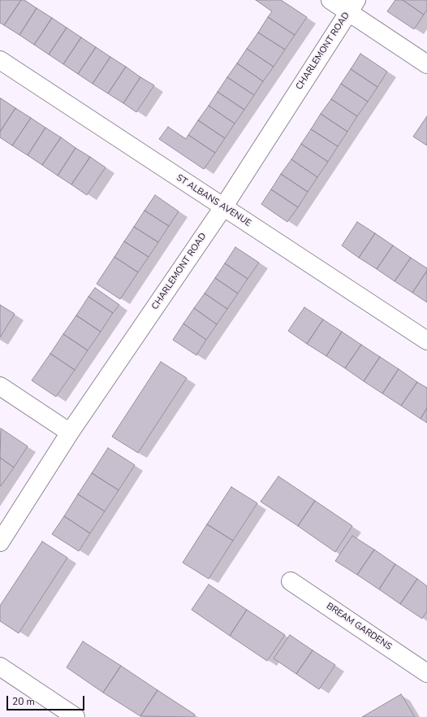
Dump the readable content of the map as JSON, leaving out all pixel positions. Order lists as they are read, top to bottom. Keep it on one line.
{"streets":{"street":["CHARLEMONT ROAD","ST ALBANS AVENUE","BREAM GARDENS"]},"crossings":[["CHARLEMONT ROAD","ST ALBANS AVENUE"]],"scale_bar":"20 m"}
